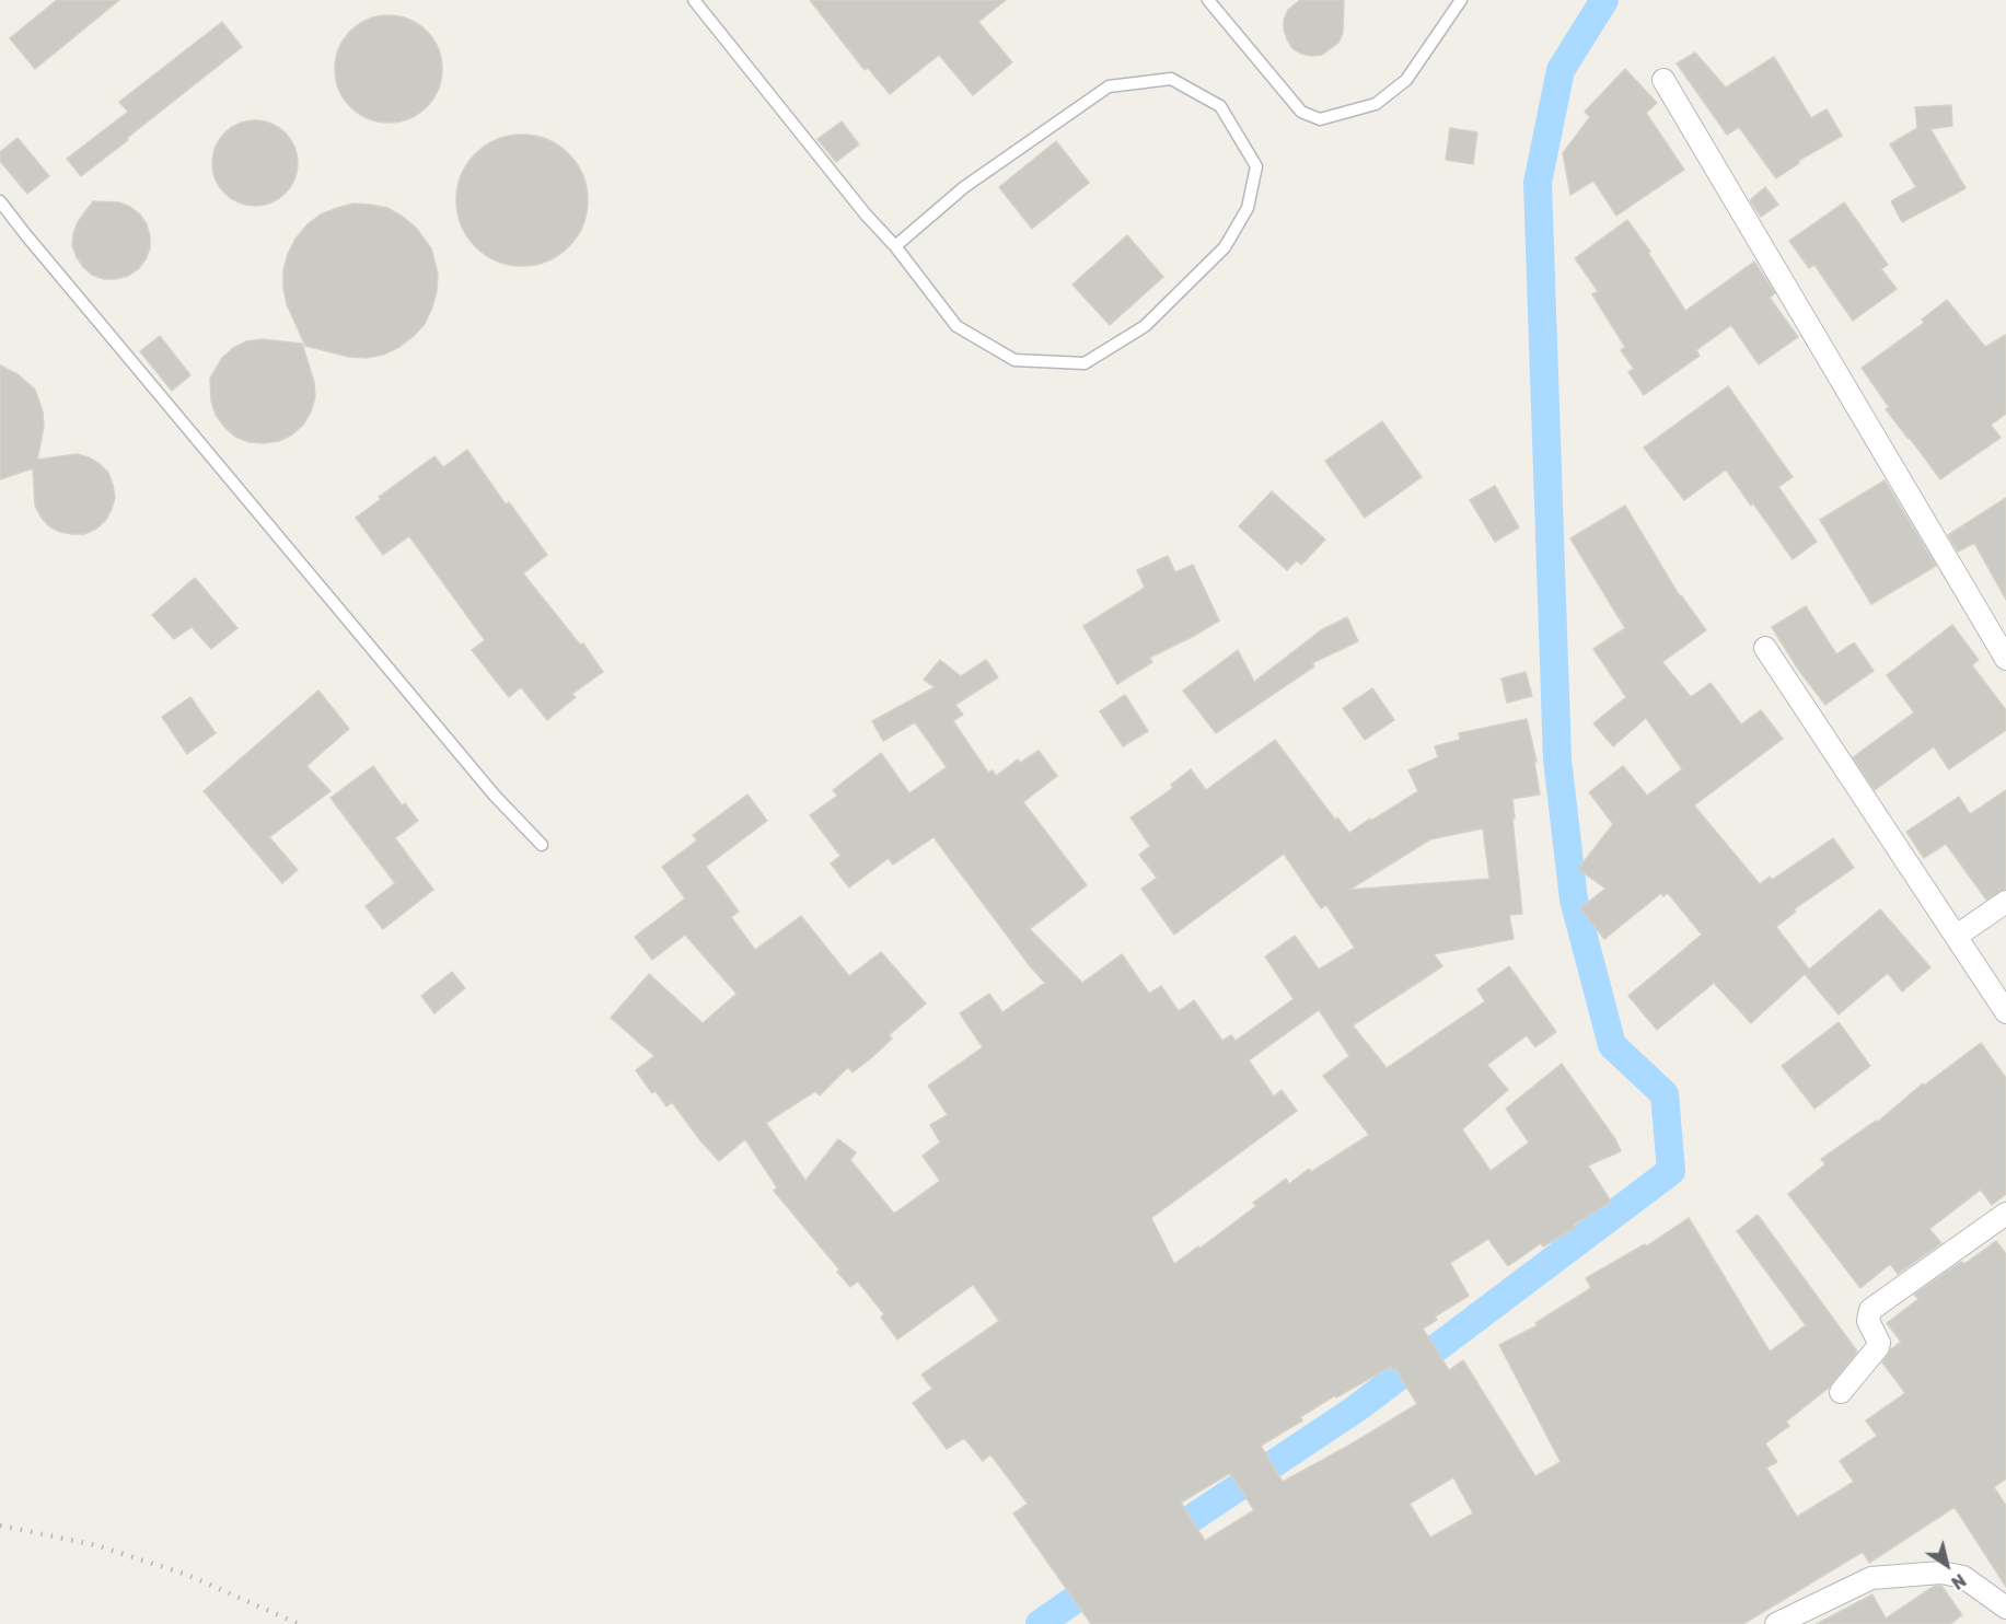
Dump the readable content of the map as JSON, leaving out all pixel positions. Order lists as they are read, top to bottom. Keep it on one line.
{"north":"bottom right"}
